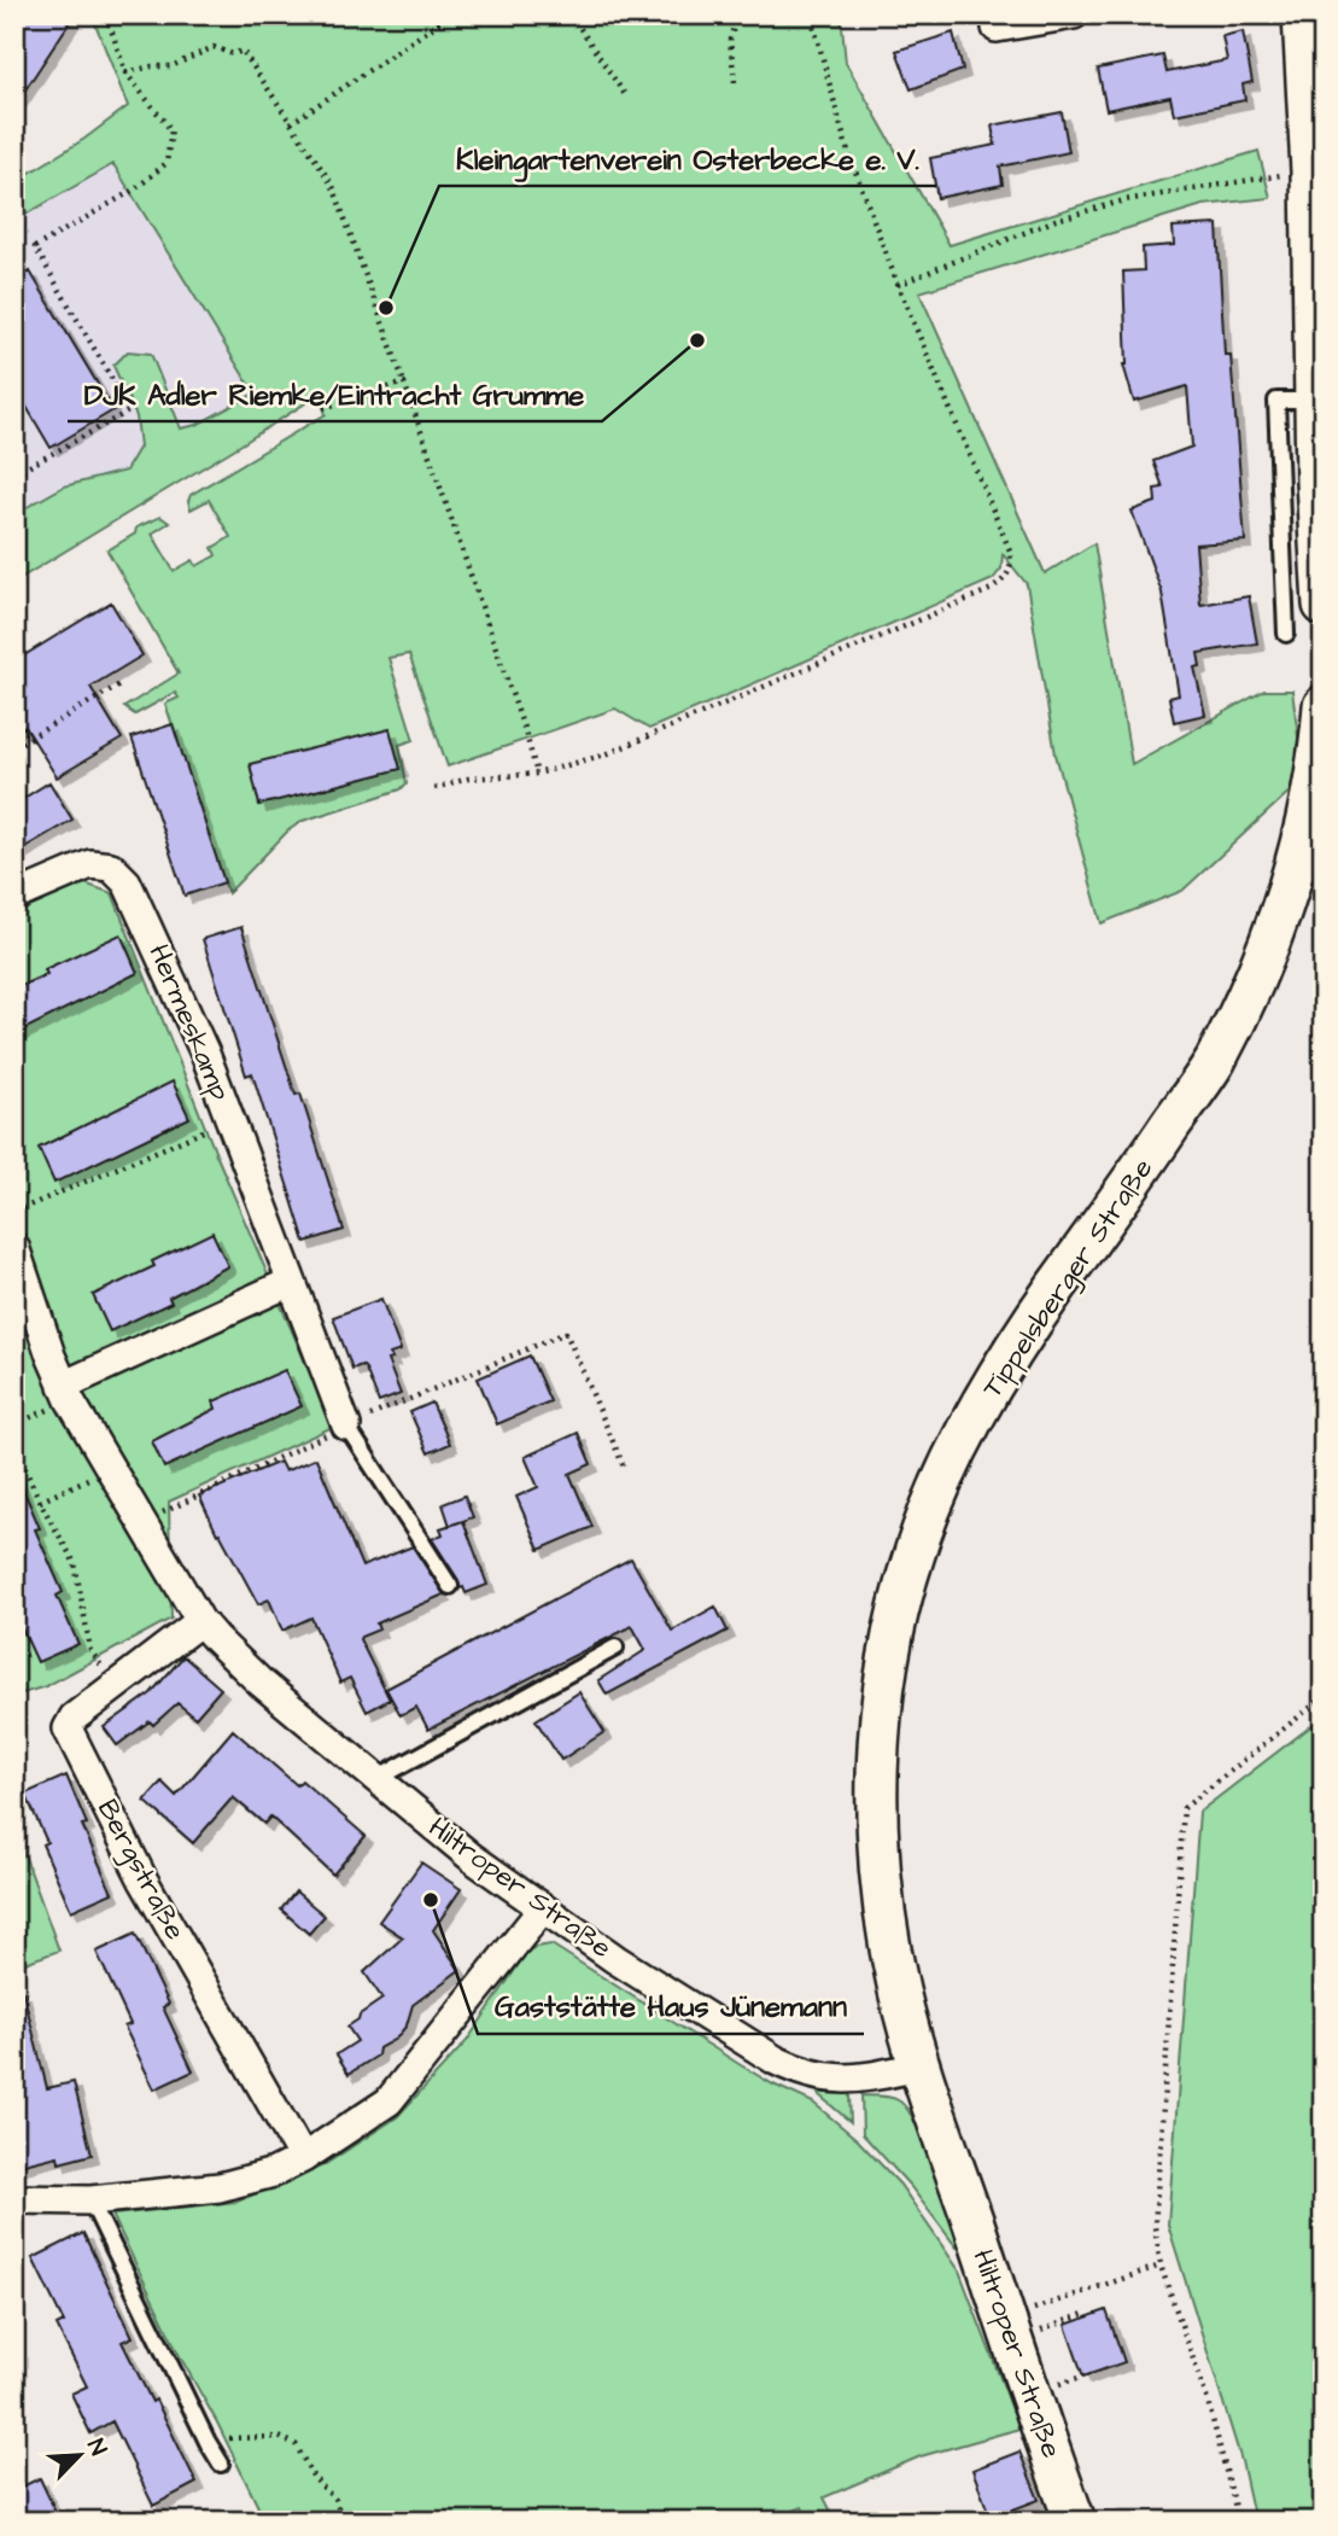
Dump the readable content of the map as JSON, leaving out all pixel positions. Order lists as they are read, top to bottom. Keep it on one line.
{"streets":{"street":["Hermeskamp","Tippelsberger Straße","Bergstraße","Hiltroper Straße"]},"crossings":[["Tippelsberger Straße","Hiltroper Straße"],["Bergstraße","Hiltroper Straße"]],"places":["Kleingartenverein Osterbecke e. V.","DJK Adler Riemke/Eintracht Grumme","Gaststätte Haus Jünemann"],"north":"top right"}
